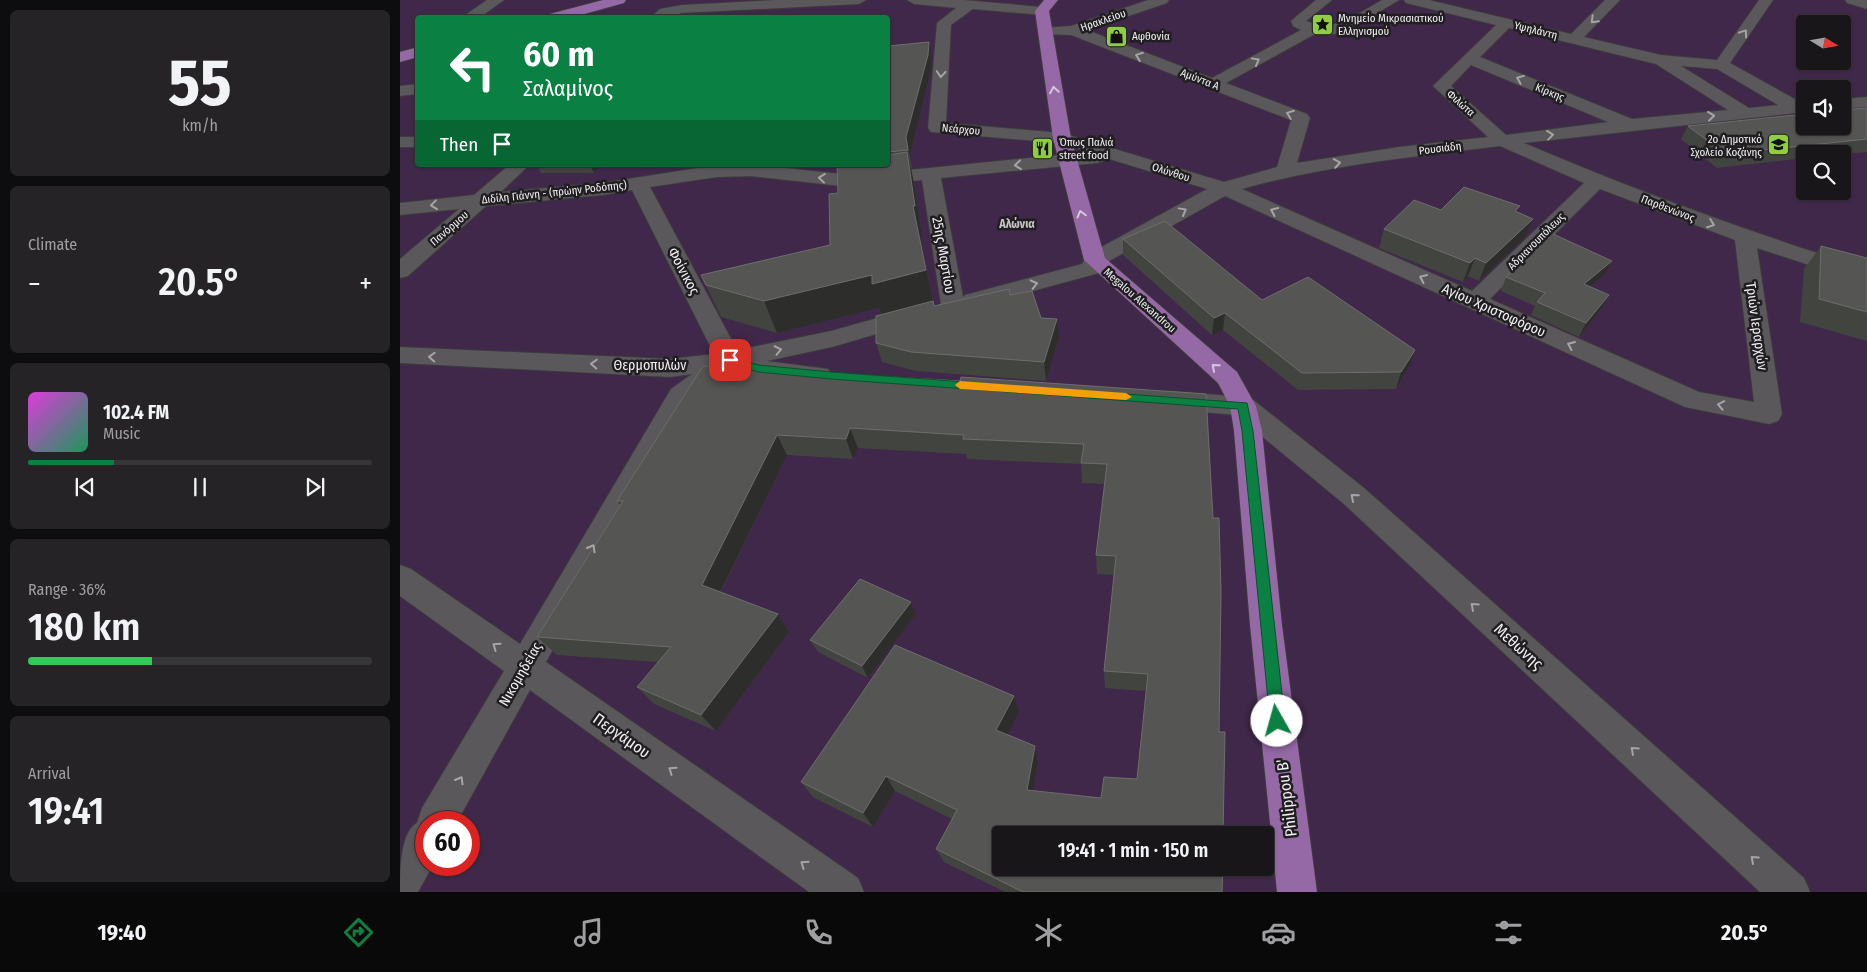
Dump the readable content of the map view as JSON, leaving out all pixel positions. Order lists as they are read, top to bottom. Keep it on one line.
{"streets":{"main road":["Megalou Alexandrou","Philippou B'"],"street":["Ηρακλείου","Υψηλάντη","Αμύντα A","Κίρκης","Φιλώτα","Νεάρχου","Ρουσιάδη","Ολύνθου","Διδίλη Γιάννη - (πρώην Ροδόπης)","Παρθενώνος","Πανόρμου","Αδριανουπόλεως","25ης Μαρτίου","Φοίνικος","Αγίου Χριστοφόρου","Τριών Ιεραρχών","Θερμοπυλών","Μεθώνης","Νικομηδείας","Περγάμου"]},"crossings":[["Ηρακλείου","Αμύντα A"],["Υψηλάντη","Φιλώτα"],["Υψηλάντη","Ρουσιάδη"],["Αμύντα A","Ρουσιάδη"],["Αμύντα A","Megalou Alexandrou"],["Κίρκης","Φιλώτα"],["Κίρκης","Ρουσιάδη"],["Φιλώτα","Ρουσιάδη"],["Φιλώτα","Παρθενώνος"],["Νεάρχου","Ολύνθου"],["Νεάρχου","Megalou Alexandrou"],["Ρουσιάδη","Ολύνθου"],["Ρουσιάδη","Παρθενώνος"],["Ρουσιάδη","25ης Μαρτίου"],["Ρουσιάδη","Megalou Alexandrou"],["Ρουσιάδη","Αγίου Χριστοφόρου"],["Ολύνθου","Διδίλη Γιάννη - (πρώην Ροδόπης)"],["Ολύνθου","Megalou Alexandrou"],["Ολύνθου","Αγίου Χριστοφόρου"],["Διδίλη Γιάννη - (πρώην Ροδόπης)","Πανόρμου"],["Διδίλη Γιάννη - (πρώην Ροδόπης)","25ης Μαρτίου"],["Διδίλη Γιάννη - (πρώην Ροδόπης)","Φοίνικος"],["Διδίλη Γιάννη - (πρώην Ροδόπης)","Megalou Alexandrou"],["Παρθενώνος","Αδριανουπόλεως"],["Παρθενώνος","Τριών Ιεραρχών"],["Αδριανουπόλεως","Αγίου Χριστοφόρου"],["25ης Μαρτίου","Megalou Alexandrou"],["Φοίνικος","Νικομηδείας"],["Megalou Alexandrou","Μεθώνης"],["Megalou Alexandrou","Philippou B'"],["Αγίου Χριστοφόρου","Τριών Ιεραρχών"],["Θερμοπυλών","Νικομηδείας"],["Μεθώνης","Philippou B'"],["Νικομηδείας","Περγάμου"]],"one_way":["Αμύντα A","Κίρκης","Παρθενώνος","Megalou Alexandrou","Αγίου Χριστοφόρου","Θερμοπυλών","Μεθώνης","Νικομηδείας","Περγάμου"],"districts":["Αλώνια"],"places":{"place":["Μνημείο Μικρασιατικού Ελληνισμού"],"shop":["Αφθονία"],"school or university":["2ο Δημοτικό Σχολείο Κοζάνης"],"restaurant":["Όπως Παλιά street food"]},"north":"right","page":{"tile":[["55","km/h"],"Climate",["Range · 36%","180 km"],["Arrival","19:41"]],"turn":["60 m","Σαλαμίνος"],"then":"Then","heat":["−","20.5°","+"],"song":["102.4 FM","Music"],"limit":"60","trip":"19:41 · 1 min · 150 m","tabs":["19:40","20.5°"]}}
